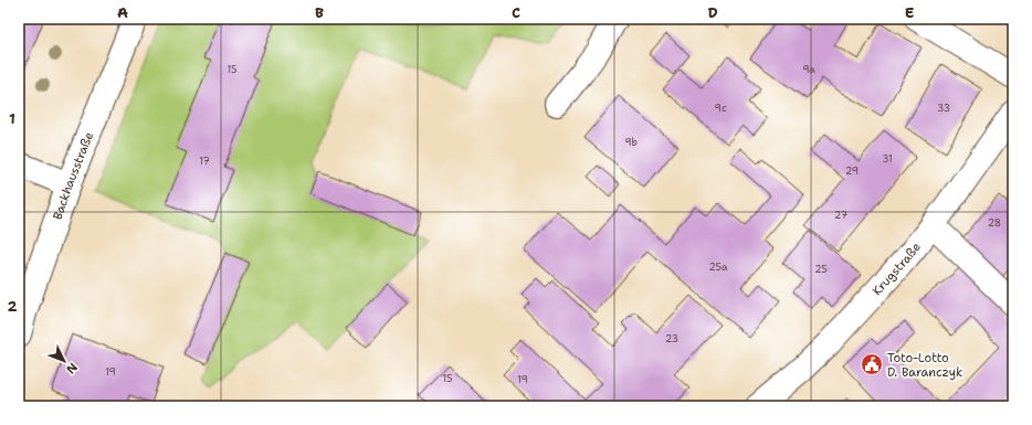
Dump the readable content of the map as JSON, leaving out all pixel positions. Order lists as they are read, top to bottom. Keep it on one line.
{"streets":{"street":["Backhausstraße","Krugstraße"]},"places":{"public building":["Toto-Lotto D. Baranczyk"]},"house_numbers":["15","9a","9c","33","9b","31","17","29","27","28","25a","25","23","19","15","19"],"north":"bottom right","grid":{"columns":["A","B","C","D","E"],"rows":["1","2"]}}
